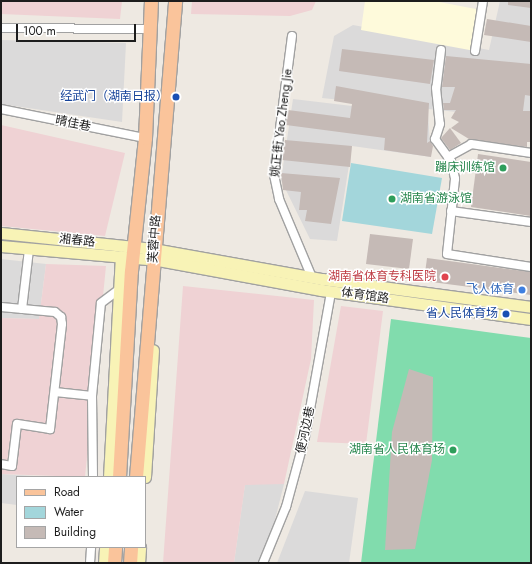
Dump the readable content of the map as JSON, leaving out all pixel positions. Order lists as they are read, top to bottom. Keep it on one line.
{"streets":{"main road":["芙蓉中路"],"street":["姚正街 Yao Zheng Jie","晴佳巷","湘春路","体育馆路","便河边巷"]},"crossings":[["姚正街 Yao Zheng Jie","体育馆路"],["晴佳巷","芙蓉中路"],["芙蓉中路","湘春路"],["芙蓉中路","体育馆路"],["湘春路","体育馆路"],["体育馆路","便河边巷"]],"places":["经武门（湖南日报）","蹦床训练馆","湖南省游泳馆","湖南省体育专科医院","飞人体育","省人民体育场","湖南省人民体育场"],"legend":["Road","Water","Building"],"scale_bar":"100 m"}
